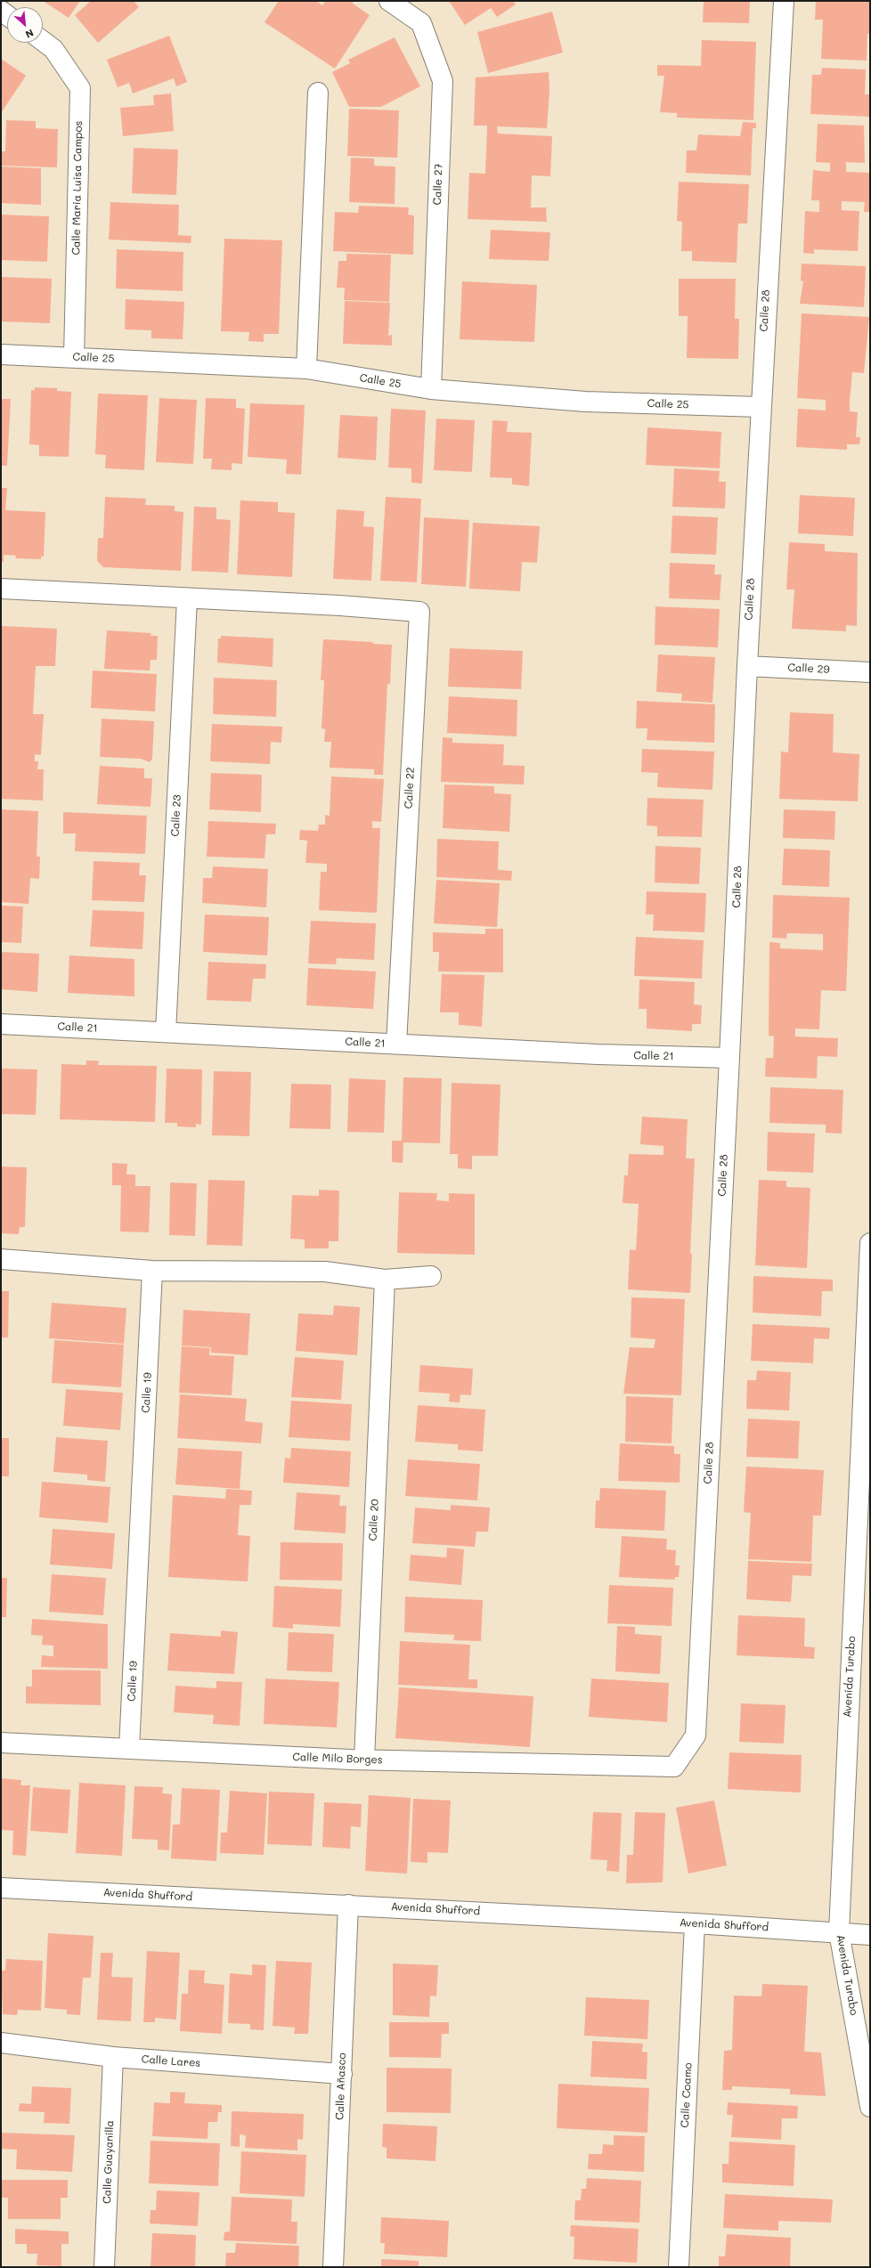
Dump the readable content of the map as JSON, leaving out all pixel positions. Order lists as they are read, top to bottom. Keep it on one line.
{"streets":{"street":["Calle 27","Calle Maria Luisa Campos","Calle 28","Calle 25","Calle 29","Calle 22","Calle 23","Calle 21","Calle 19","Calle 20","Avenida Turabo","Calle Milo Borges","Avenida Shufford","Calle Lares","Calle Añasco","Calle Coamo","Calle Guayanilla"]},"crossings":[["Calle 27","Calle 25"],["Calle Maria Luisa Campos","Calle 25"],["Calle 28","Calle 25"],["Calle 28","Calle 29"],["Calle 28","Calle 21"],["Calle 28","Calle Milo Borges"],["Calle 22","Calle 23"],["Calle 22","Calle 21"],["Calle 23","Calle 21"],["Calle 19","Calle Milo Borges"],["Calle 20","Calle Milo Borges"],["Avenida Turabo","Avenida Shufford"],["Avenida Shufford","Calle Añasco"],["Avenida Shufford","Calle Coamo"],["Calle Lares","Calle Añasco"],["Calle Lares","Calle Guayanilla"]],"north":"bottom right"}
